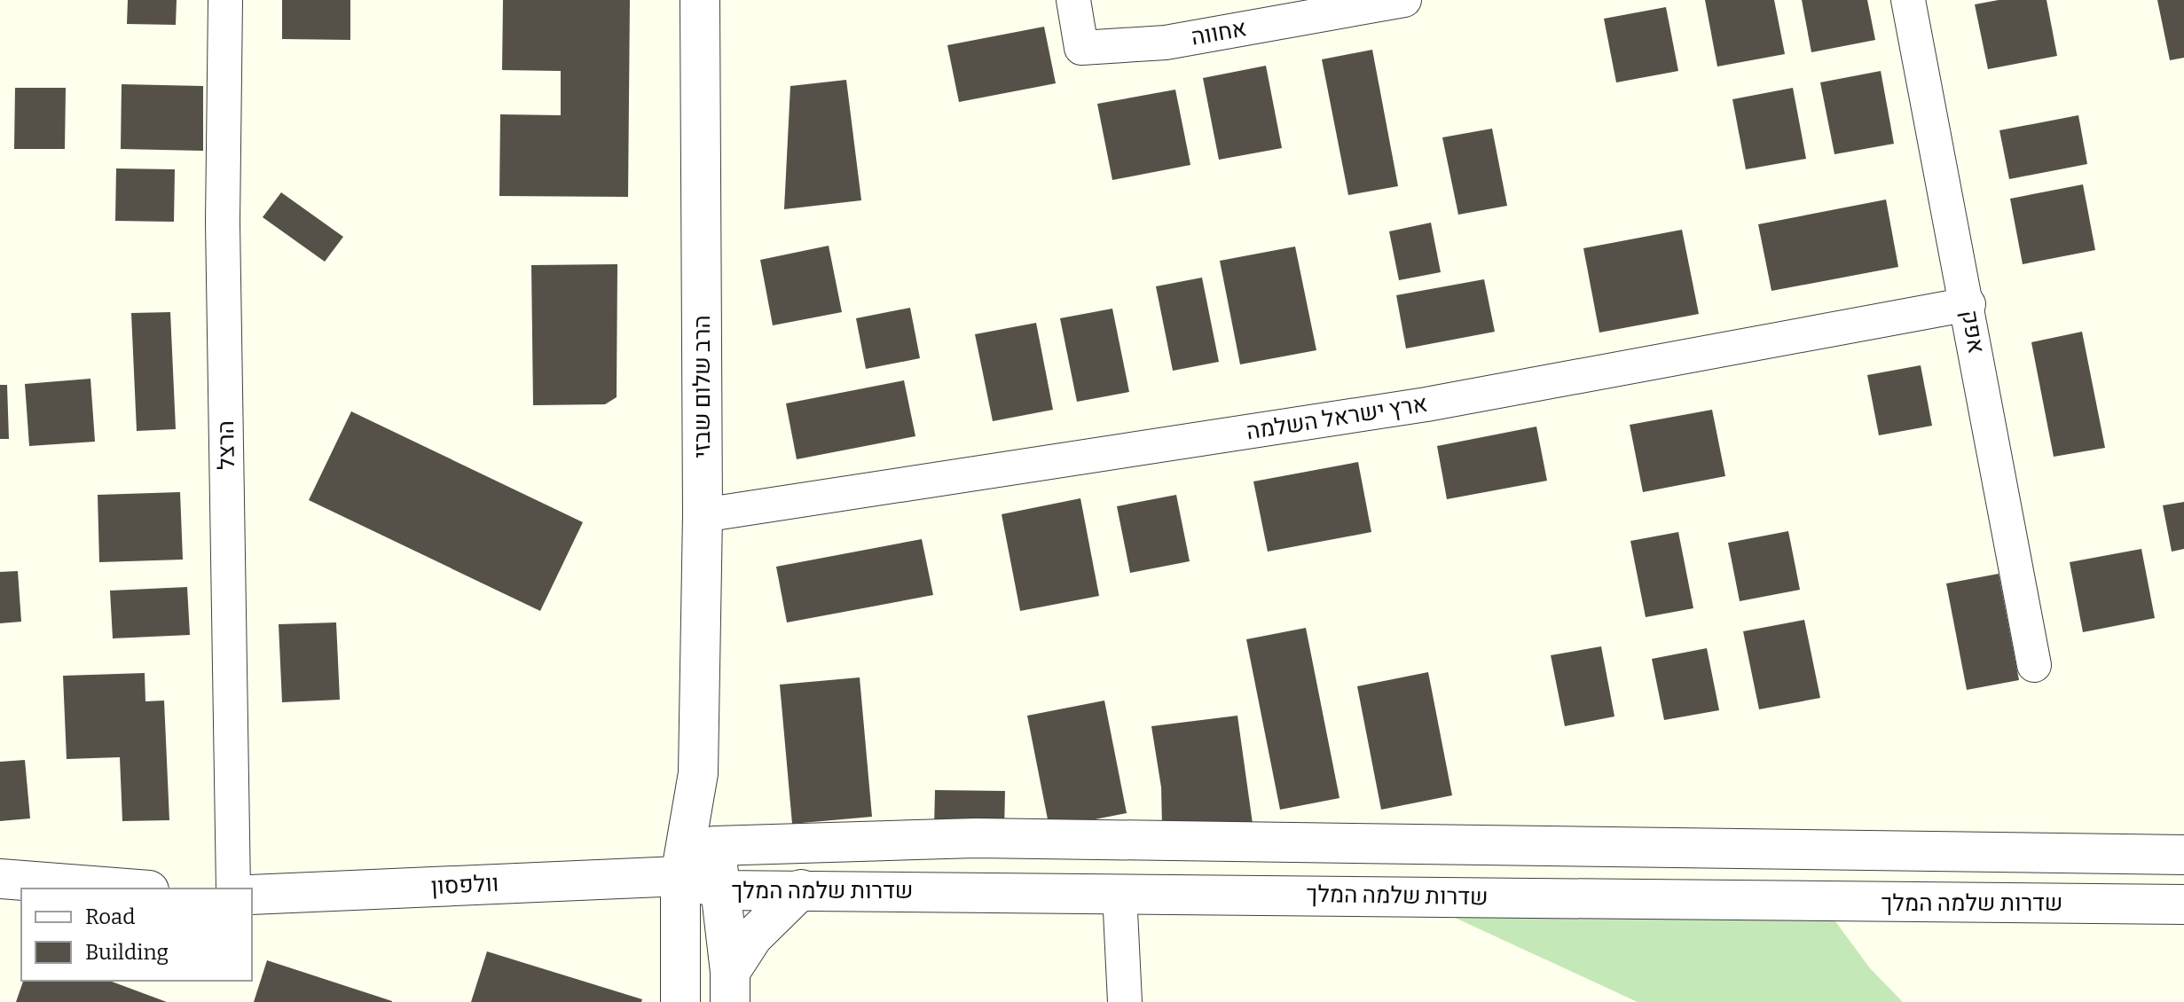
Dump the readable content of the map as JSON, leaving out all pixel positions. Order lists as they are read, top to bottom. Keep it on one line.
{"streets":{"street":["אחווה","אפק","הרב שלום שבזי","ארץ ישראל השלמה","הרצל","וולפסון","שדרות שלמה המלך"]},"crossings":[["אפק","ארץ ישראל השלמה"],["הרב שלום שבזי","ארץ ישראל השלמה"],["הרב שלום שבזי","וולפסון"],["הרב שלום שבזי","שדרות שלמה המלך"],["וולפסון","שדרות שלמה המלך"]],"legend":["Road","Building"]}
